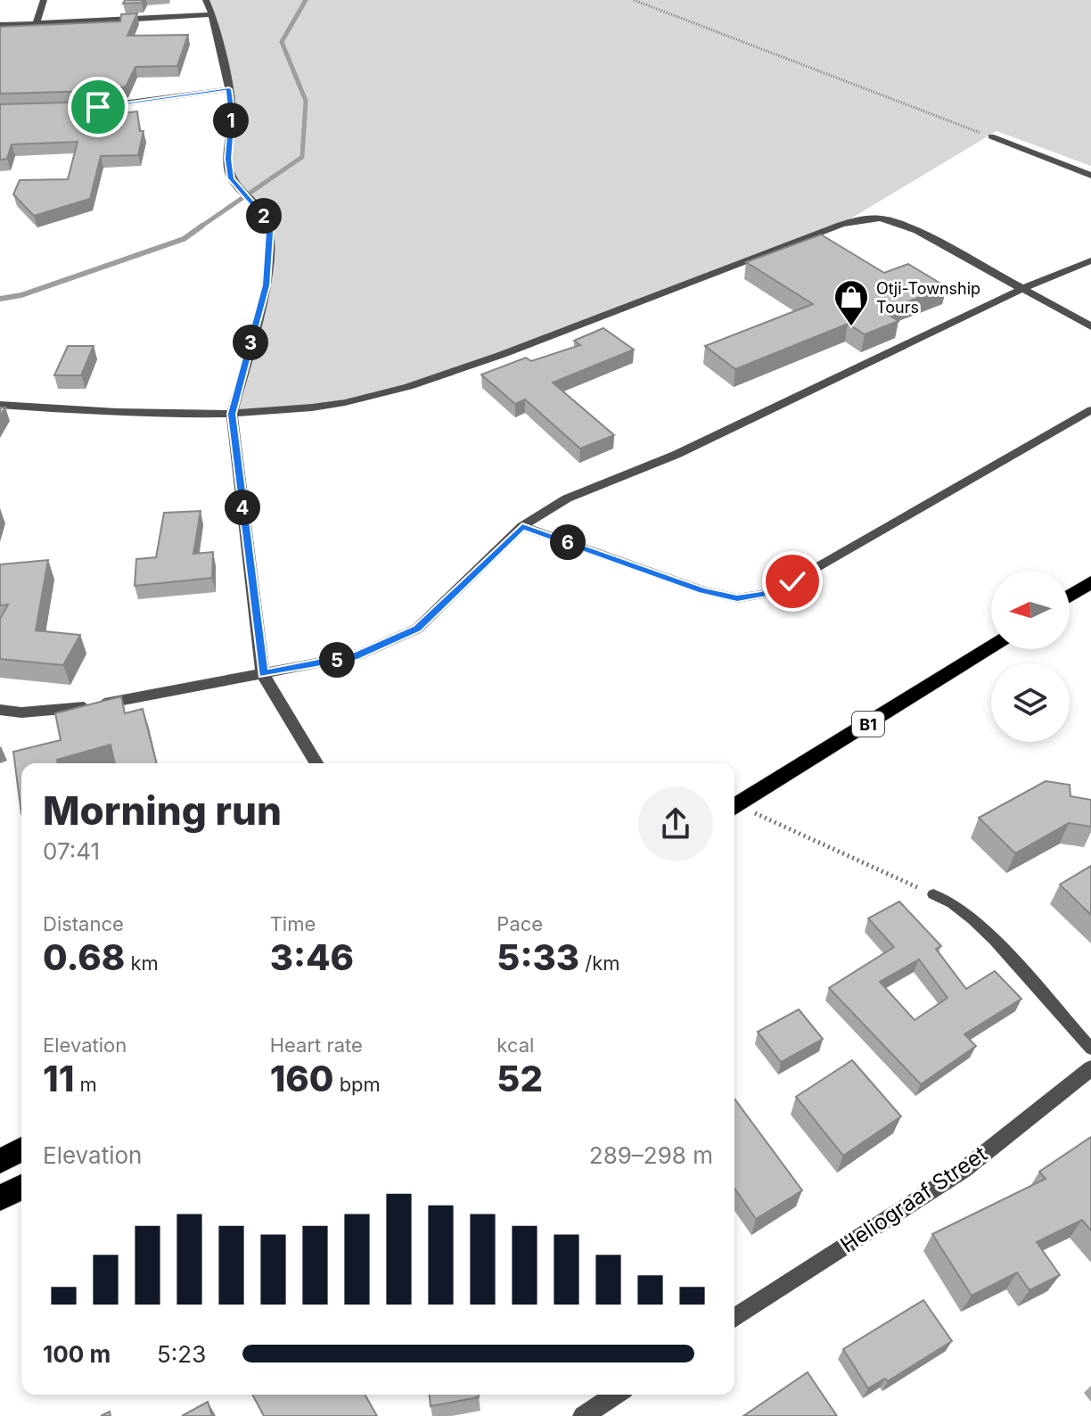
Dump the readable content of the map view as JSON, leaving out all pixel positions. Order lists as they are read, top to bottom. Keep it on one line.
{"streets":{"highway":["B1"],"street":["Heliograaf Street"]},"places":{"shop":["Otji-Township Tours"]},"north":"left","page":{"pins":["1","2","3","4","6","5"],"heading":["Morning run","07:41"],"stats":[["Distance","0.68 km"],["Time","3:46"],["Pace","5:33 /km"],["Elevation","11 m"],["Heart rate","160 bpm"],["kcal","52"]],"chart":["Elevation","289–298 m"],"list":[{"name":"100 m","note":"5:23"}]}}
